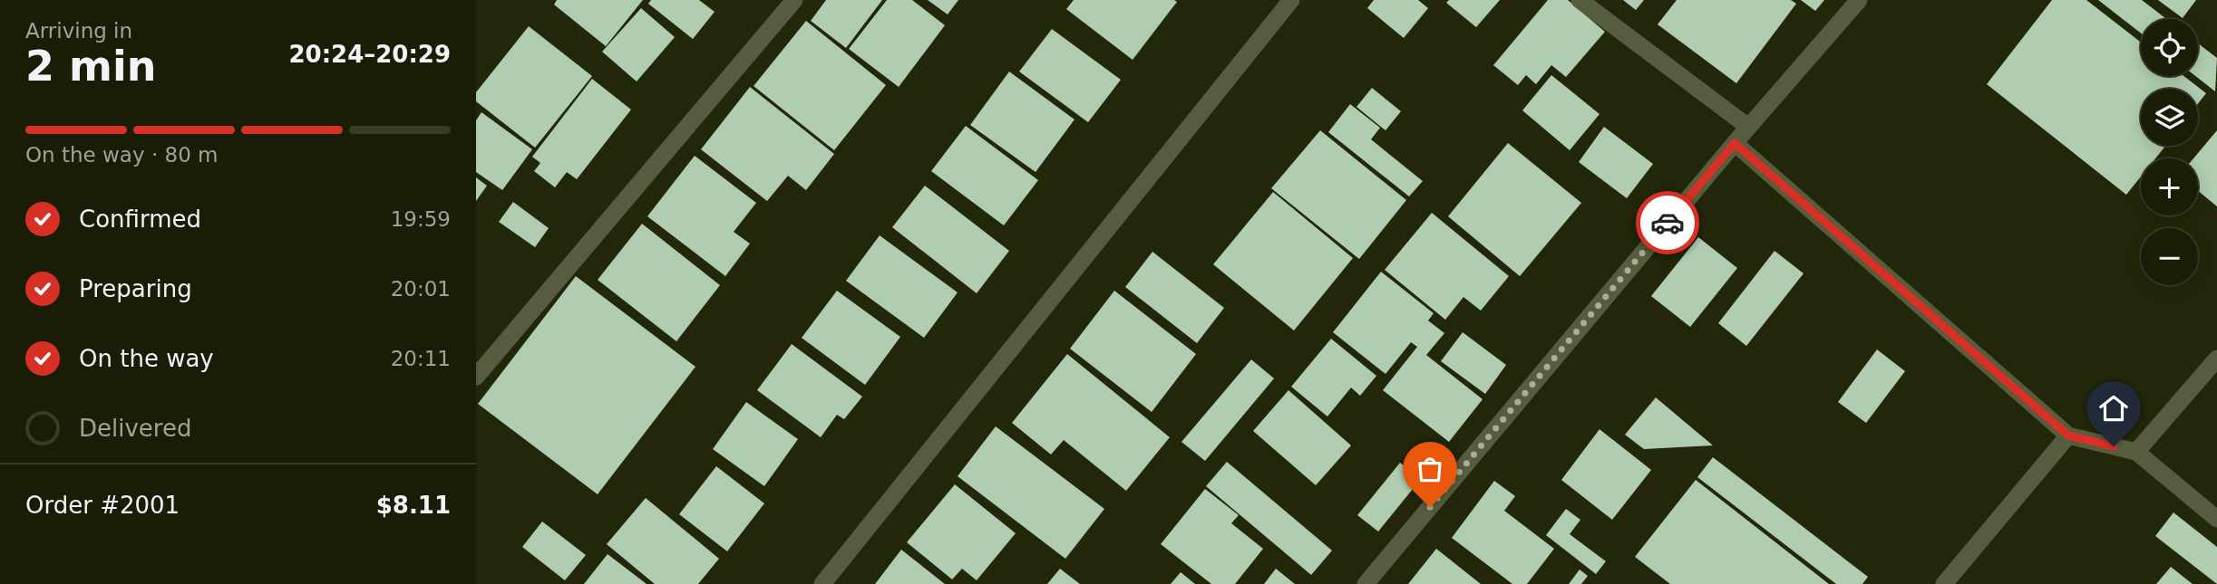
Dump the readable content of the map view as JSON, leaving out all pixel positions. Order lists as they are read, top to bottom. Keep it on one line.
{"page":{"heading":["2 min","Arriving in","20:24–20:29"],"panel":["Order #2001","$8.11"],"map_buttons":["+","−"],"bar":"On the way · 80 m","list":[["Confirmed","19:59"],["Preparing","20:01"],["On the way","20:11"],"Delivered"]}}
